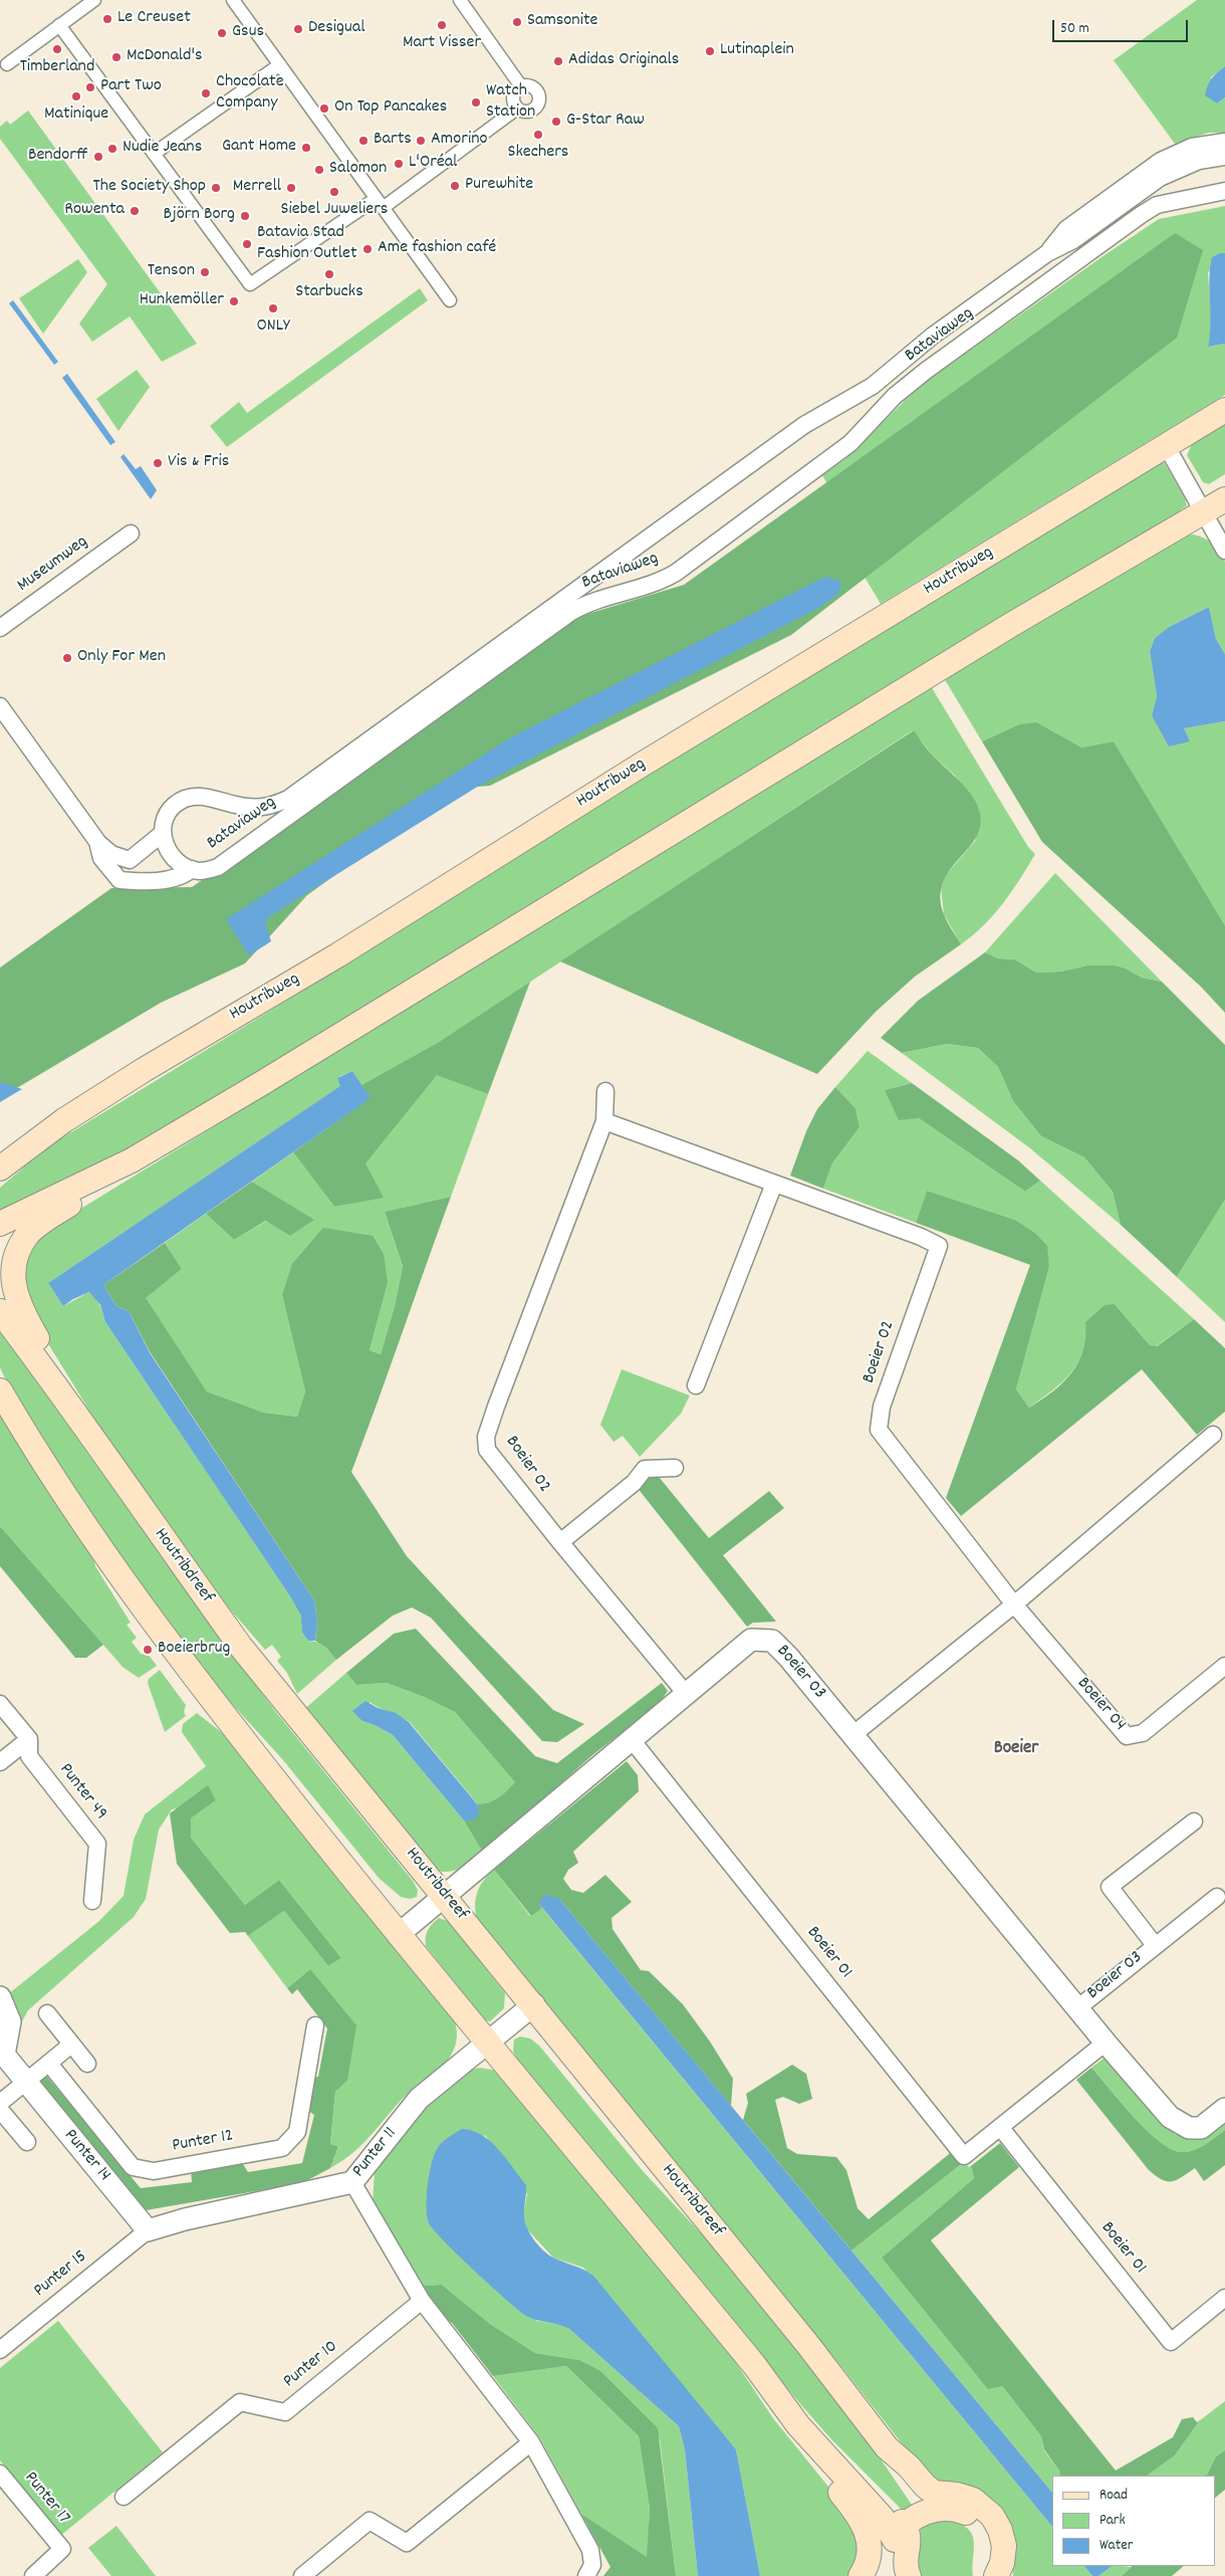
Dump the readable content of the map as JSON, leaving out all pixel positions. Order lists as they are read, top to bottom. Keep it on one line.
{"streets":{"main road":["Houtribweg","Houtribdreef"],"street":["Bataviaweg","Museumweg","Boeier 02","Boeier 03","Boeier 04","Punter 49","Boeier 01","Punter 12","Punter 11","Punter 14","Punter 15","Punter 10","Punter 17"]},"crossings":[["Boeier 02","Boeier 03"],["Boeier 02","Boeier 04"],["Houtribdreef","Boeier 03"],["Houtribdreef","Punter 11"],["Boeier 03","Boeier 01"],["Punter 11","Punter 14"],["Punter 11","Punter 15"],["Punter 14","Punter 15"]],"districts":["Boeier"],"places":["Le Creuset","Samsonite","Mart Visser","Desigual","Gsus","Timberland","Lutinaplein","McDonald's","Adidas Originals","Part Two","Chocolate Company","Matinique","Watch Station","On Top Pancakes","G-Star Raw","Skechers","Barts","Amorino","Gant Home","Nudie Jeans","Bendorff","L'Oréal","Salomon","Purewhite","The Society Shop","Merrell","Siebel Juweliers","Rowenta","Björn Borg","Batavia Stad Fashion Outlet","Ame fashion café","Tenson","Starbucks","Hunkemöller","ONLY","Vis & Fris","Only For Men","Boeierbrug"],"legend":["Road","Park","Water"],"scale_bar":"50 m"}
